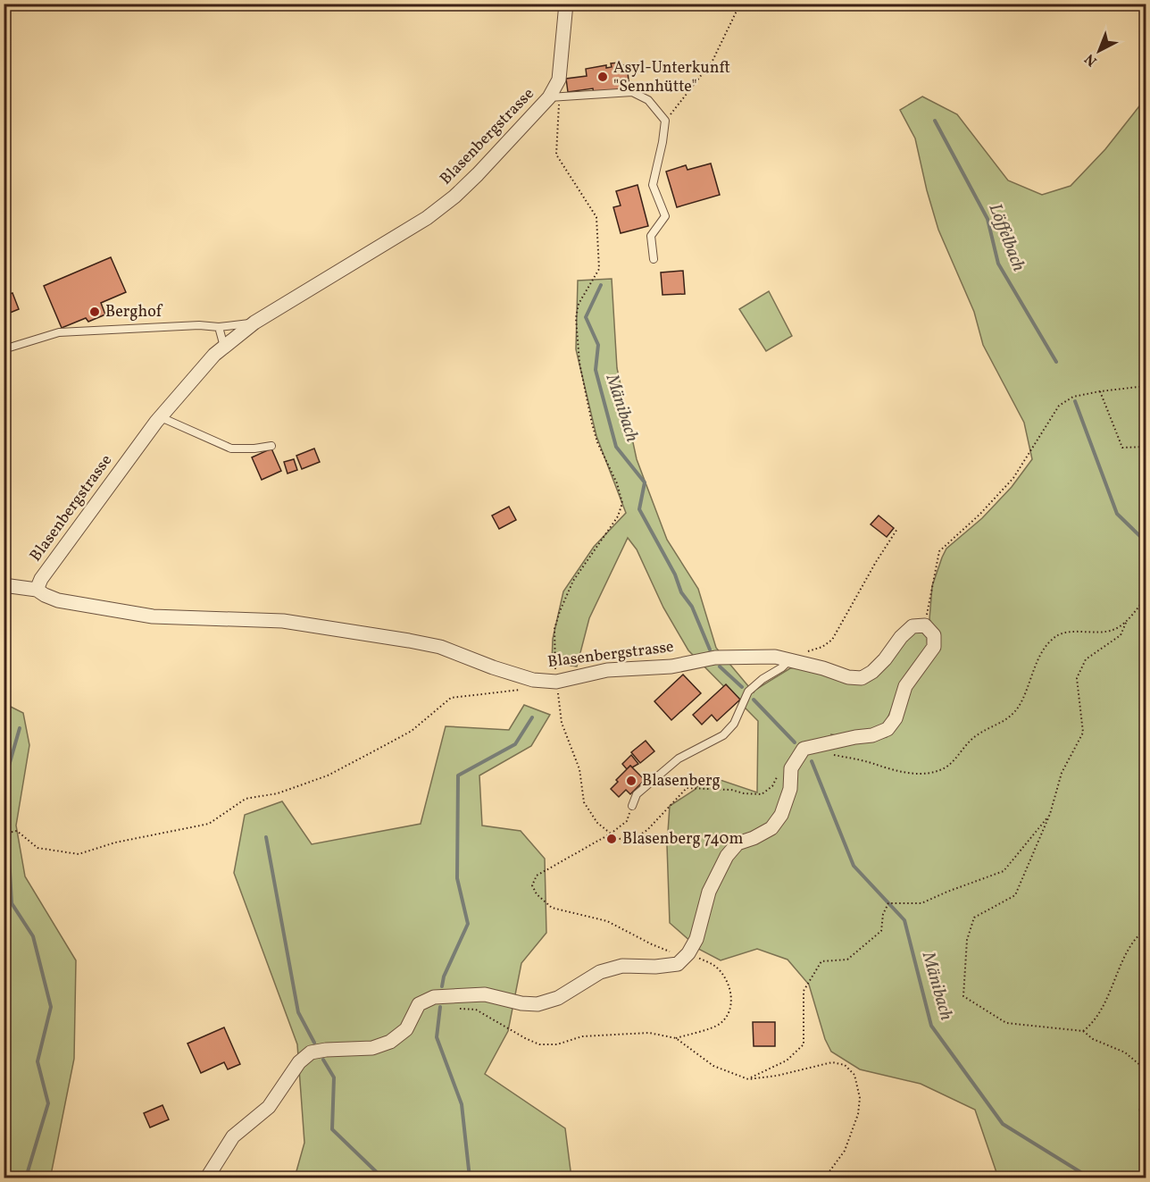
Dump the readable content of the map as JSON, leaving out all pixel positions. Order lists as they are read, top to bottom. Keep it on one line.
{"streets":{"street":["Blasenbergstrasse"]},"water":["Löffelbach","Mänibach"],"places":["Asyl-Unterkunft \"Sennhütte\"","Berghof","Blasenberg","Blasenberg 740m"],"north":"bottom left"}
